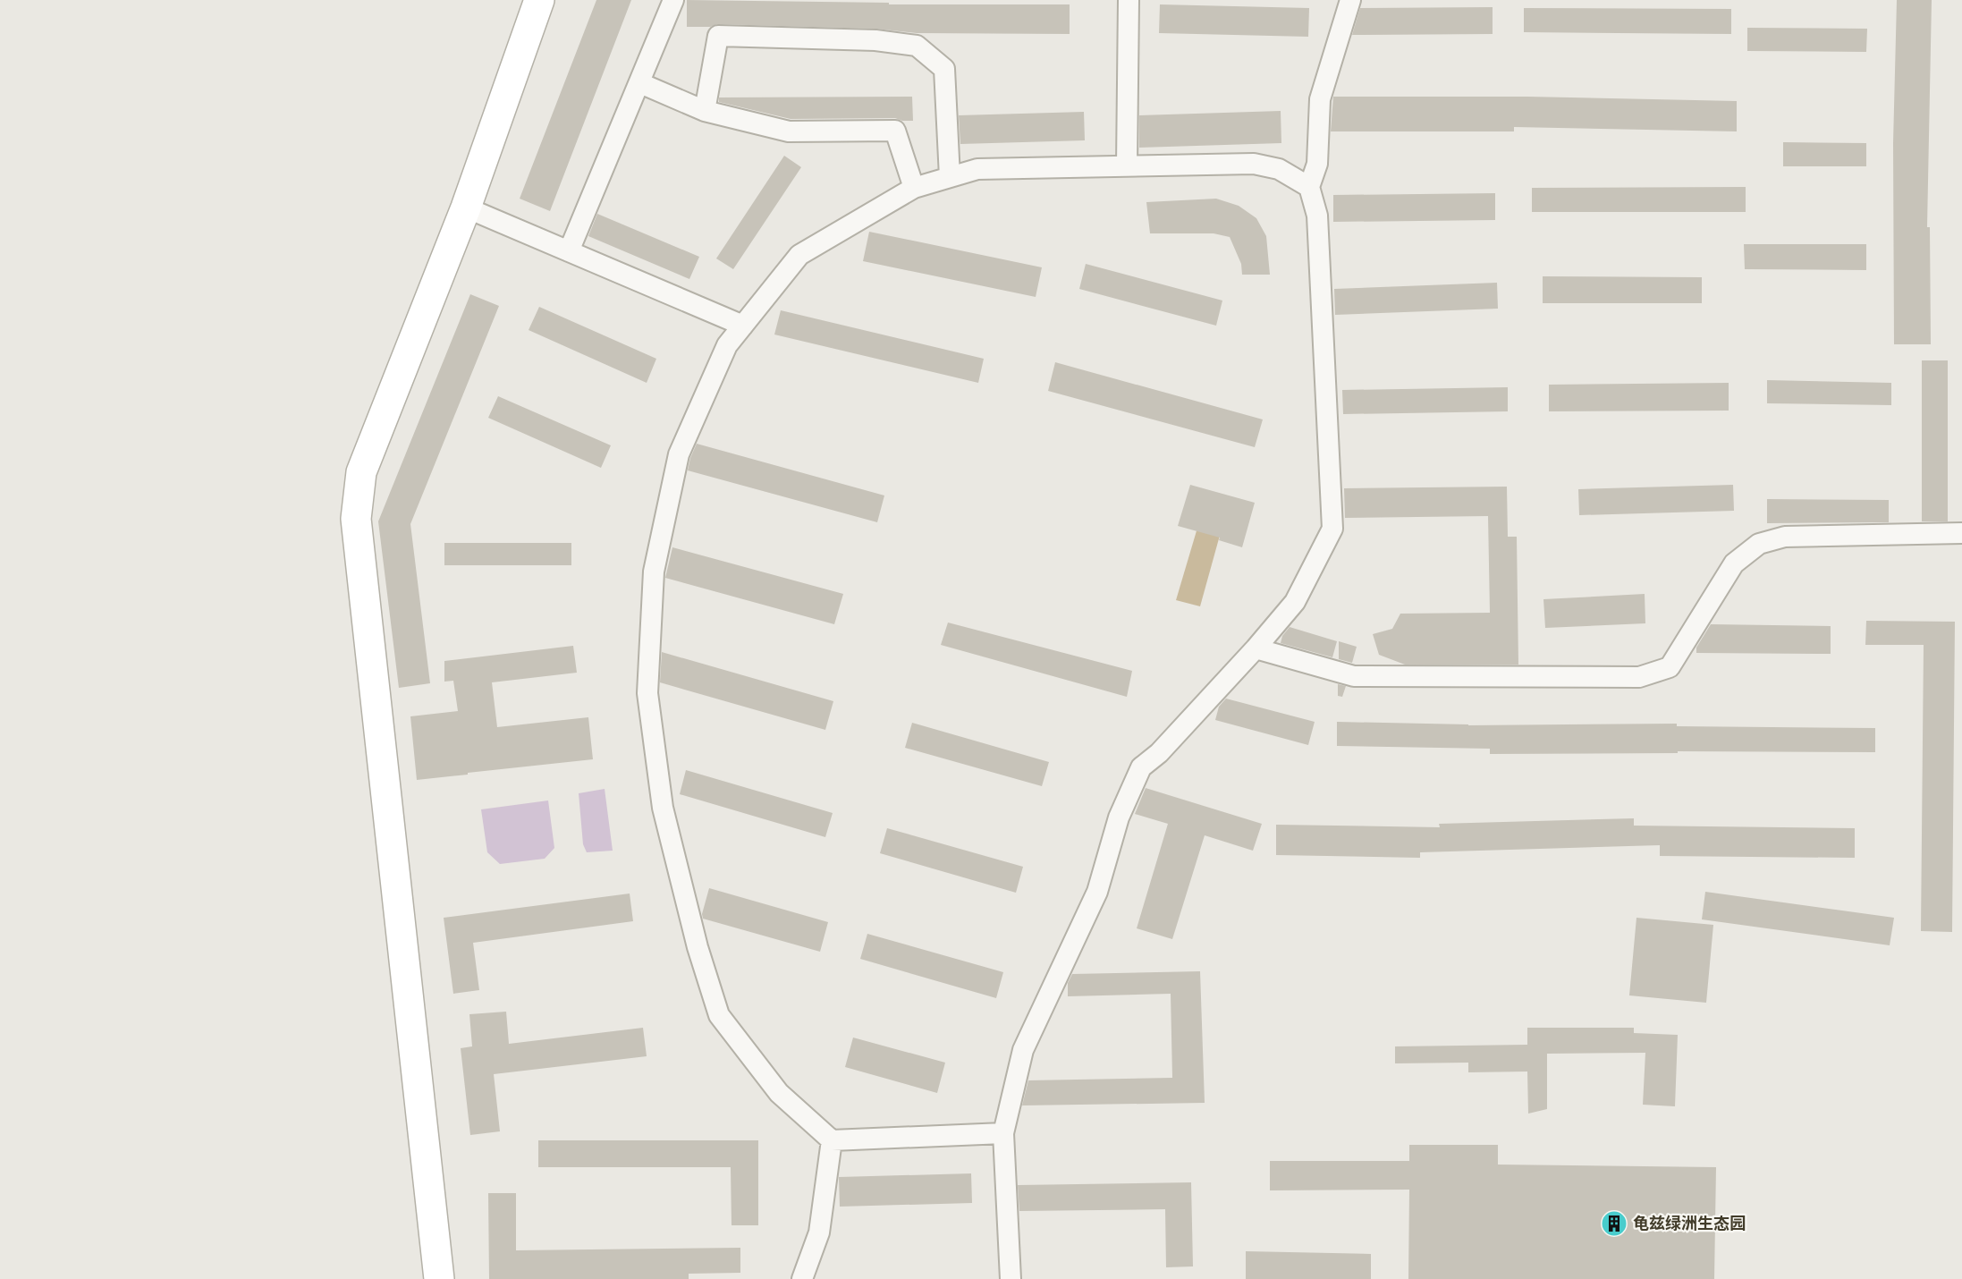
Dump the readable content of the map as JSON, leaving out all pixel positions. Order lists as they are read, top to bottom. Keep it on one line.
{"places":{"building":["龟兹绿洲生态园"]}}
